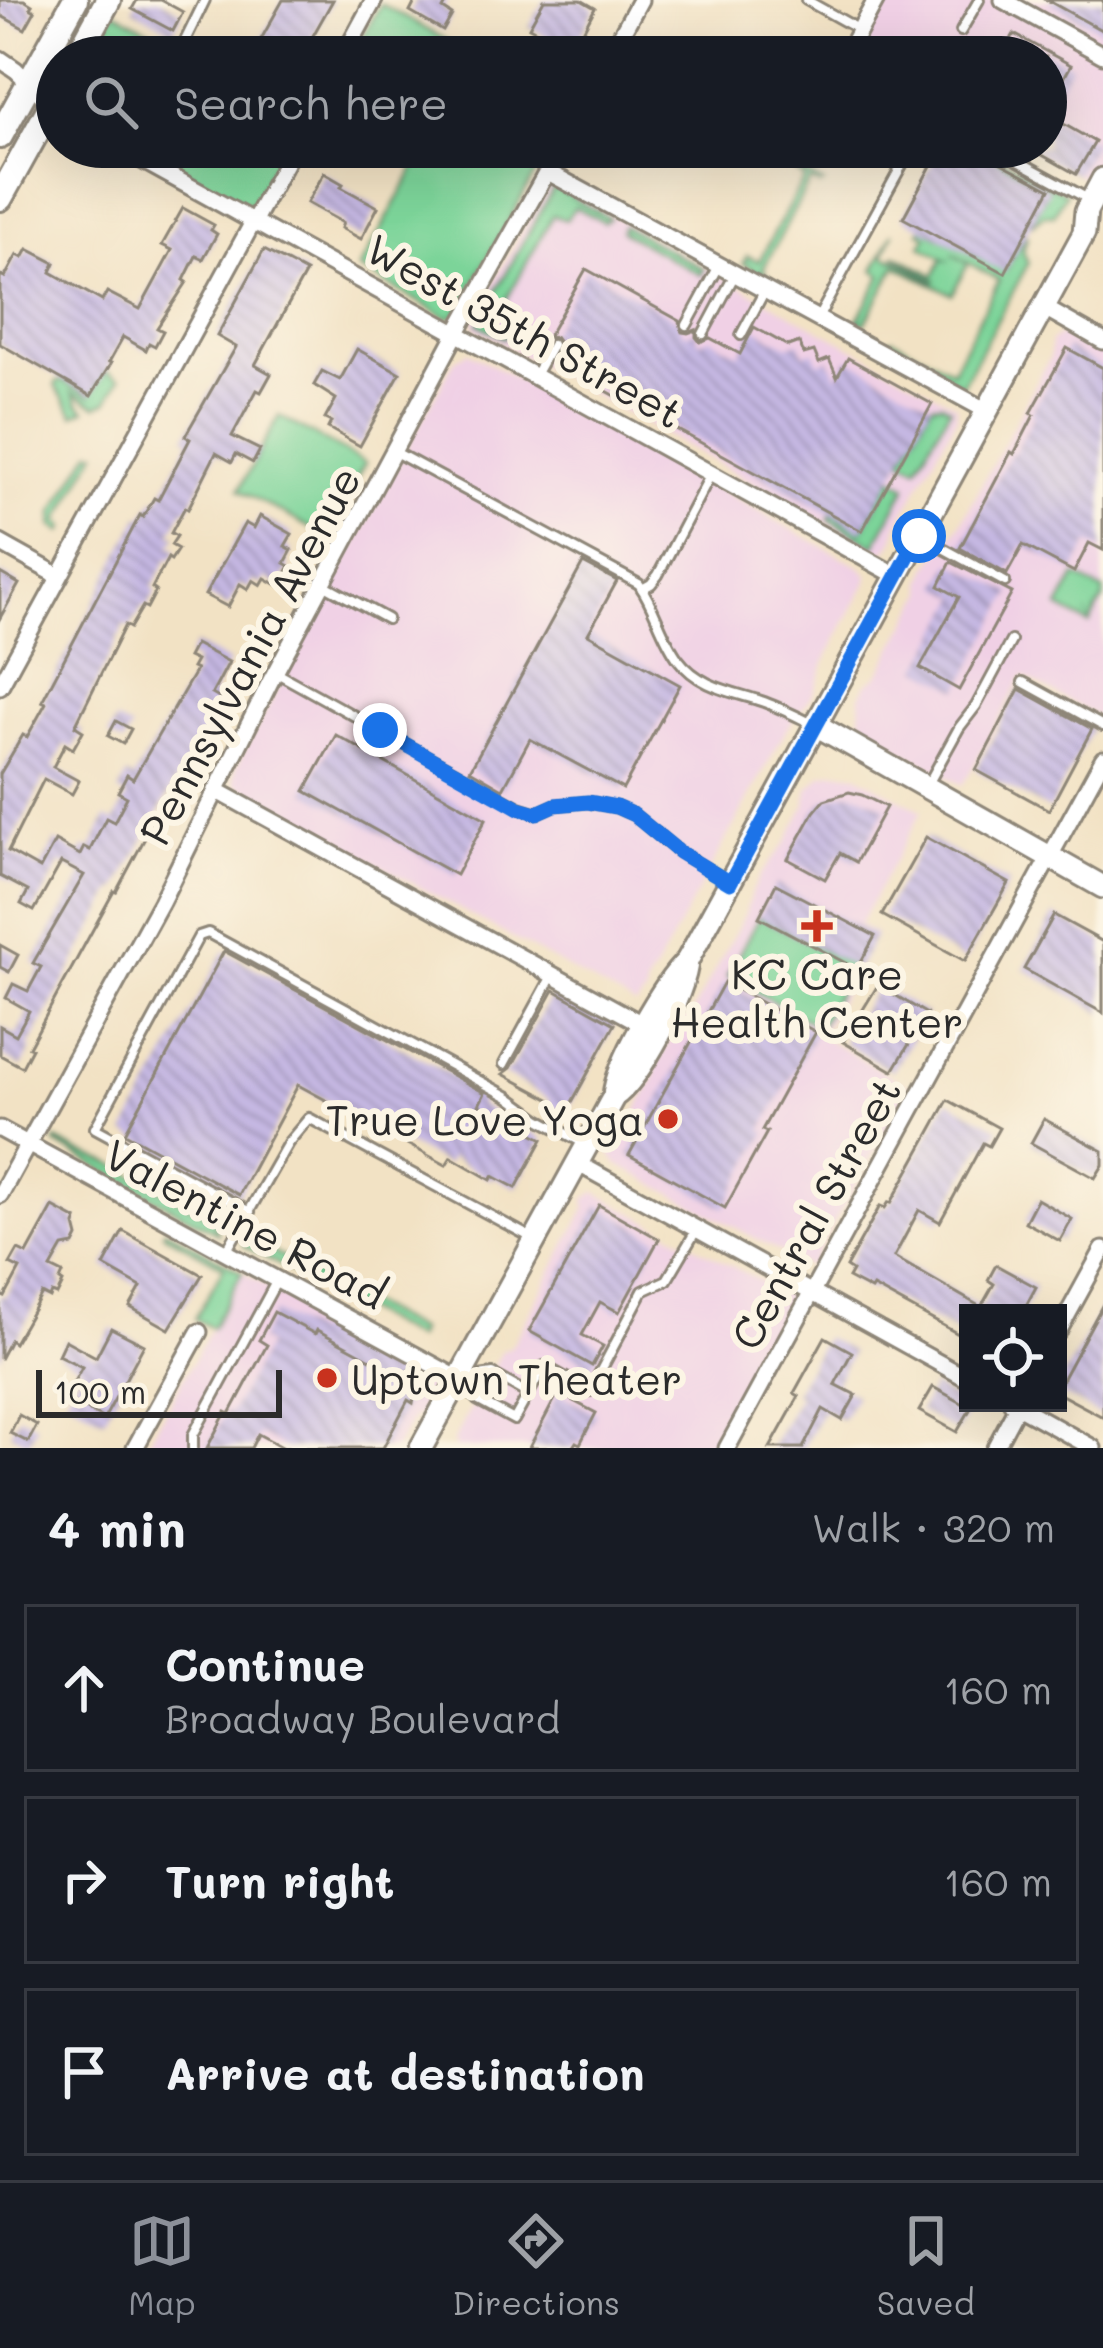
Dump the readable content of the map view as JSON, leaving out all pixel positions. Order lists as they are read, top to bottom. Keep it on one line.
{"streets":{"street":["West 35th Street","Pennsylvania Avenue","Central Street","Valentine Road"]},"crossings":[["West 35th Street","Pennsylvania Avenue"],["Pennsylvania Avenue","Valentine Road"]],"places":{"health":["KC Care Health Center"],"other":["True Love Yoga","Uptown Theater"]},"scale_bar":"100 m","page":{"search":"Search here","scale":"100 m","heading":["4 min","Walk · 320 m"],"list":[["Continue","Broadway Boulevard","160 m"],["Turn right","160 m"],"Arrive at destination"],"nav":["Map","Directions","Saved"]}}
